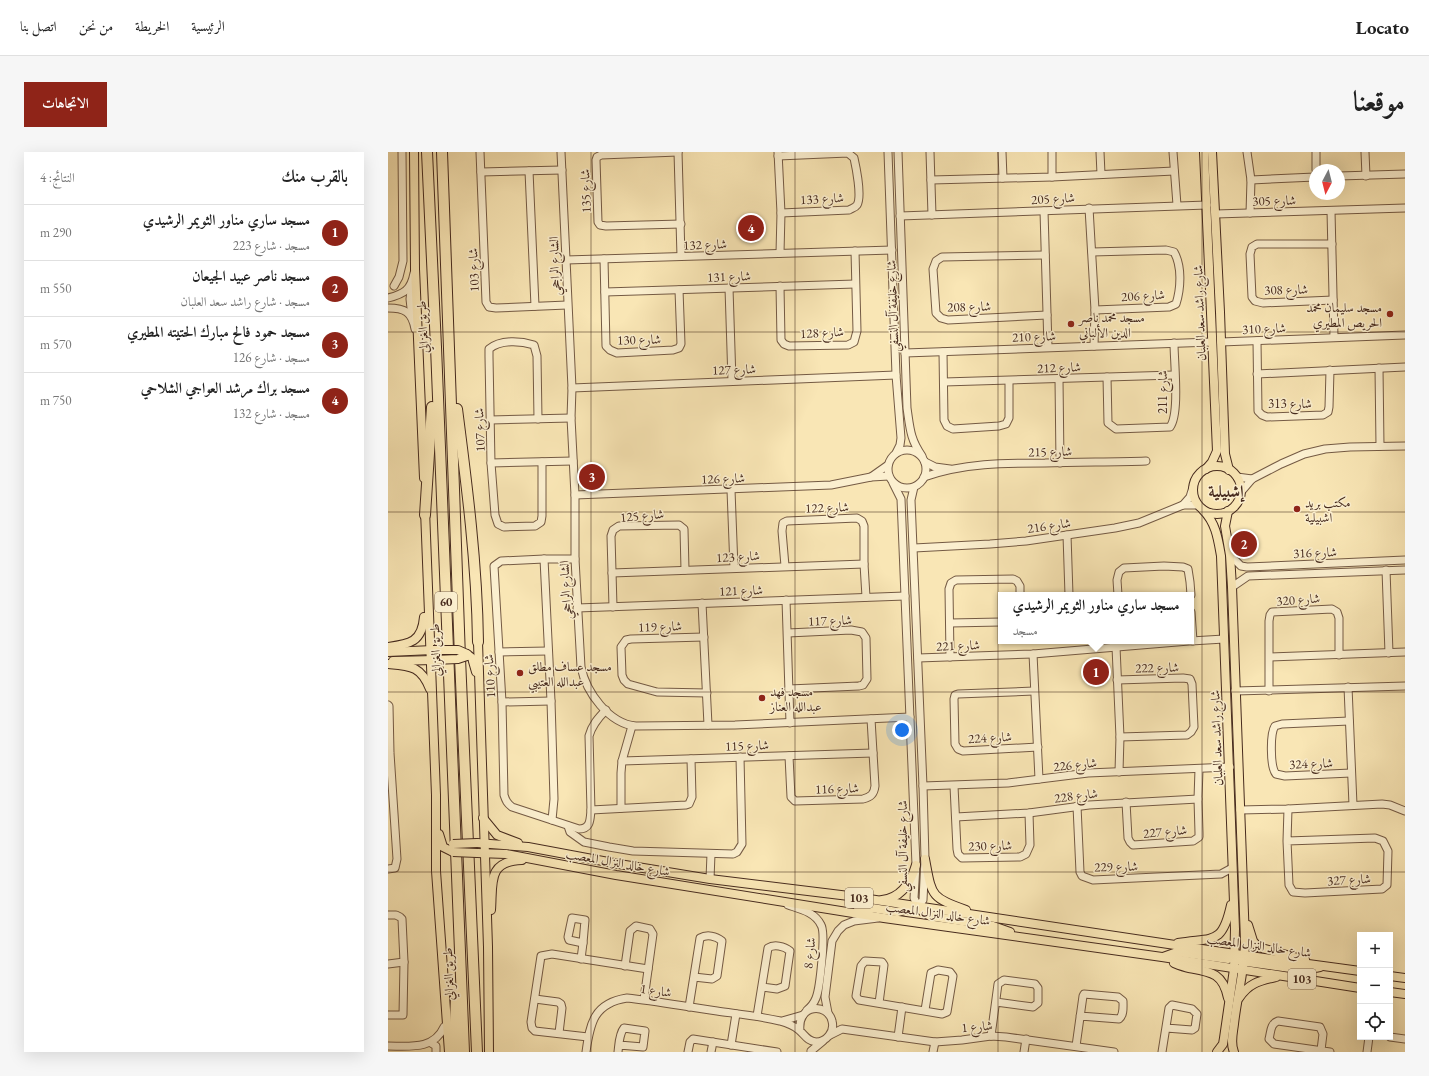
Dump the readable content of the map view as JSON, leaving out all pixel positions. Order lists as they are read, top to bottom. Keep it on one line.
{"streets":{"highway":["طريق الغزالي","60"],"main road":["شارع راشد سعد العلبان","شارع خالد النزال المعصب","103"],"street":["شارع 135","شارع 133","شارع 205","شارع 305","شارع 132","الشارع الراجحي","شارع 103","شارع 131","شارع 308","شارع 206","شارع خليفة آل النسفي","شارع 208","شارع 310","شارع 128","شارع 210","شارع 130","شارع 212","شارع 127","شارع 211","شارع 313","شارع 107","شارع 215","شارع 126","شارع 122","شارع 125","شارع 216","شارع 316","شارع 123","شارع 121","شارع 320","شارع 117","شارع 119","شارع 221","شارع 222","شارع 110","شارع 224","شارع 115","شارع 324","شارع 226","شارع 116","شارع 228","شارع 227","شارع 230","شارع 229","شارع 327","شارع 8","شارع 1"]},"crossings":[["شارع 205","شارع خليفة آل النسفي"],["شارع 205","شارع راشد سعد العلبان"],["شارع 305","شارع راشد سعد العلبان"],["شارع 132","الشارع الراجحي"],["شارع 132","شارع خليفة آل النسفي"],["شارع 132","شارع 128"],["شارع 132","شارع 130"],["الشارع الراجحي","شارع 103"],["الشارع الراجحي","شارع خليفة آل النسفي"],["الشارع الراجحي","شارع 127"],["الشارع الراجحي","شارع 126"],["الشارع الراجحي","شارع 121"],["الشارع الراجحي","شارع 110"],["الشارع الراجحي","شارع 116"],["شارع 131","شارع 128"],["شارع 131","شارع 130"],["شارع خليفة آل النسفي","شارع 210"],["شارع خليفة آل النسفي","شارع 127"],["شارع خليفة آل النسفي","شارع 215"],["شارع خليفة آل النسفي","شارع 126"],["شارع خليفة آل النسفي","شارع 216"],["شارع خليفة آل النسفي","شارع 121"],["شارع خليفة آل النسفي","شارع 221"],["شارع خليفة آل النسفي","شارع 226"],["شارع خليفة آل النسفي","شارع خالد النزال المعصب"],["شارع راشد سعد العلبان","شارع 310"],["شارع راشد سعد العلبان","شارع 210"],["شارع راشد سعد العلبان","شارع 216"],["شارع راشد سعد العلبان","شارع 221"],["شارع راشد سعد العلبان","شارع 226"],["شارع راشد سعد العلبان","شارع خالد النزال المعصب"],["شارع راشد سعد العلبان","شارع 229"],["شارع 310","شارع 313"],["شارع 210","شارع 211"],["شارع 212","شارع 211"],["شارع 215","شارع 126"],["شارع 122","شارع 123"],["شارع 122","شارع 121"],["شارع 125","شارع 123"],["شارع 125","شارع 121"],["شارع 110","شارع 115"],["شارع 115","شارع 116"],["شارع 226","شارع 227"],["شارع 226","شارع 230"],["شارع 228","شارع 227"],["شارع 228","شارع 230"],["شارع 228","شارع 229"],["شارع خالد النزال المعصب","شارع 8"],["شارع 8","شارع 1"]],"districts":["إشبيلية"],"places":["مسجد سليمان محمد الحريص المطيري","مسجد محمد ناصر الدين الألباني","مكتب بريد اشبيلية","مسجد عساف مطلق عبدالله العتيبي","مسجد فهد عبدالله العناز"],"north":"bottom","page":{"header":"Locato","nav":["الرئيسية","الخريطة","من نحن","اتصل بنا"],"title":"موقعنا","buttons":"الاتجاهات","heading":["بالقرب منك","النتائج: 4"],"list":[{"mark":"1","name":"مسجد ساري مناور الثويمر الرشيدي","note":"مسجد · شارع 223","value":"290 m"},{"mark":"2","name":"مسجد ناصر عبيد الجيعان","note":"مسجد · شارع راشد سعد العلبان","value":"550 m"},{"mark":"3","name":"مسجد حمود فالح مبارك الحتيته المطيري","note":"مسجد · شارع 126","value":"570 m"},{"mark":"4","name":"مسجد براك مرشد العواجي الشلاحي","note":"مسجد · شارع 132","value":"750 m"}],"pins":["4","3","2","1"],"popup":["مسجد ساري مناور الثويمر الرشيدي","مسجد"],"map_buttons":["+","−"]}}
